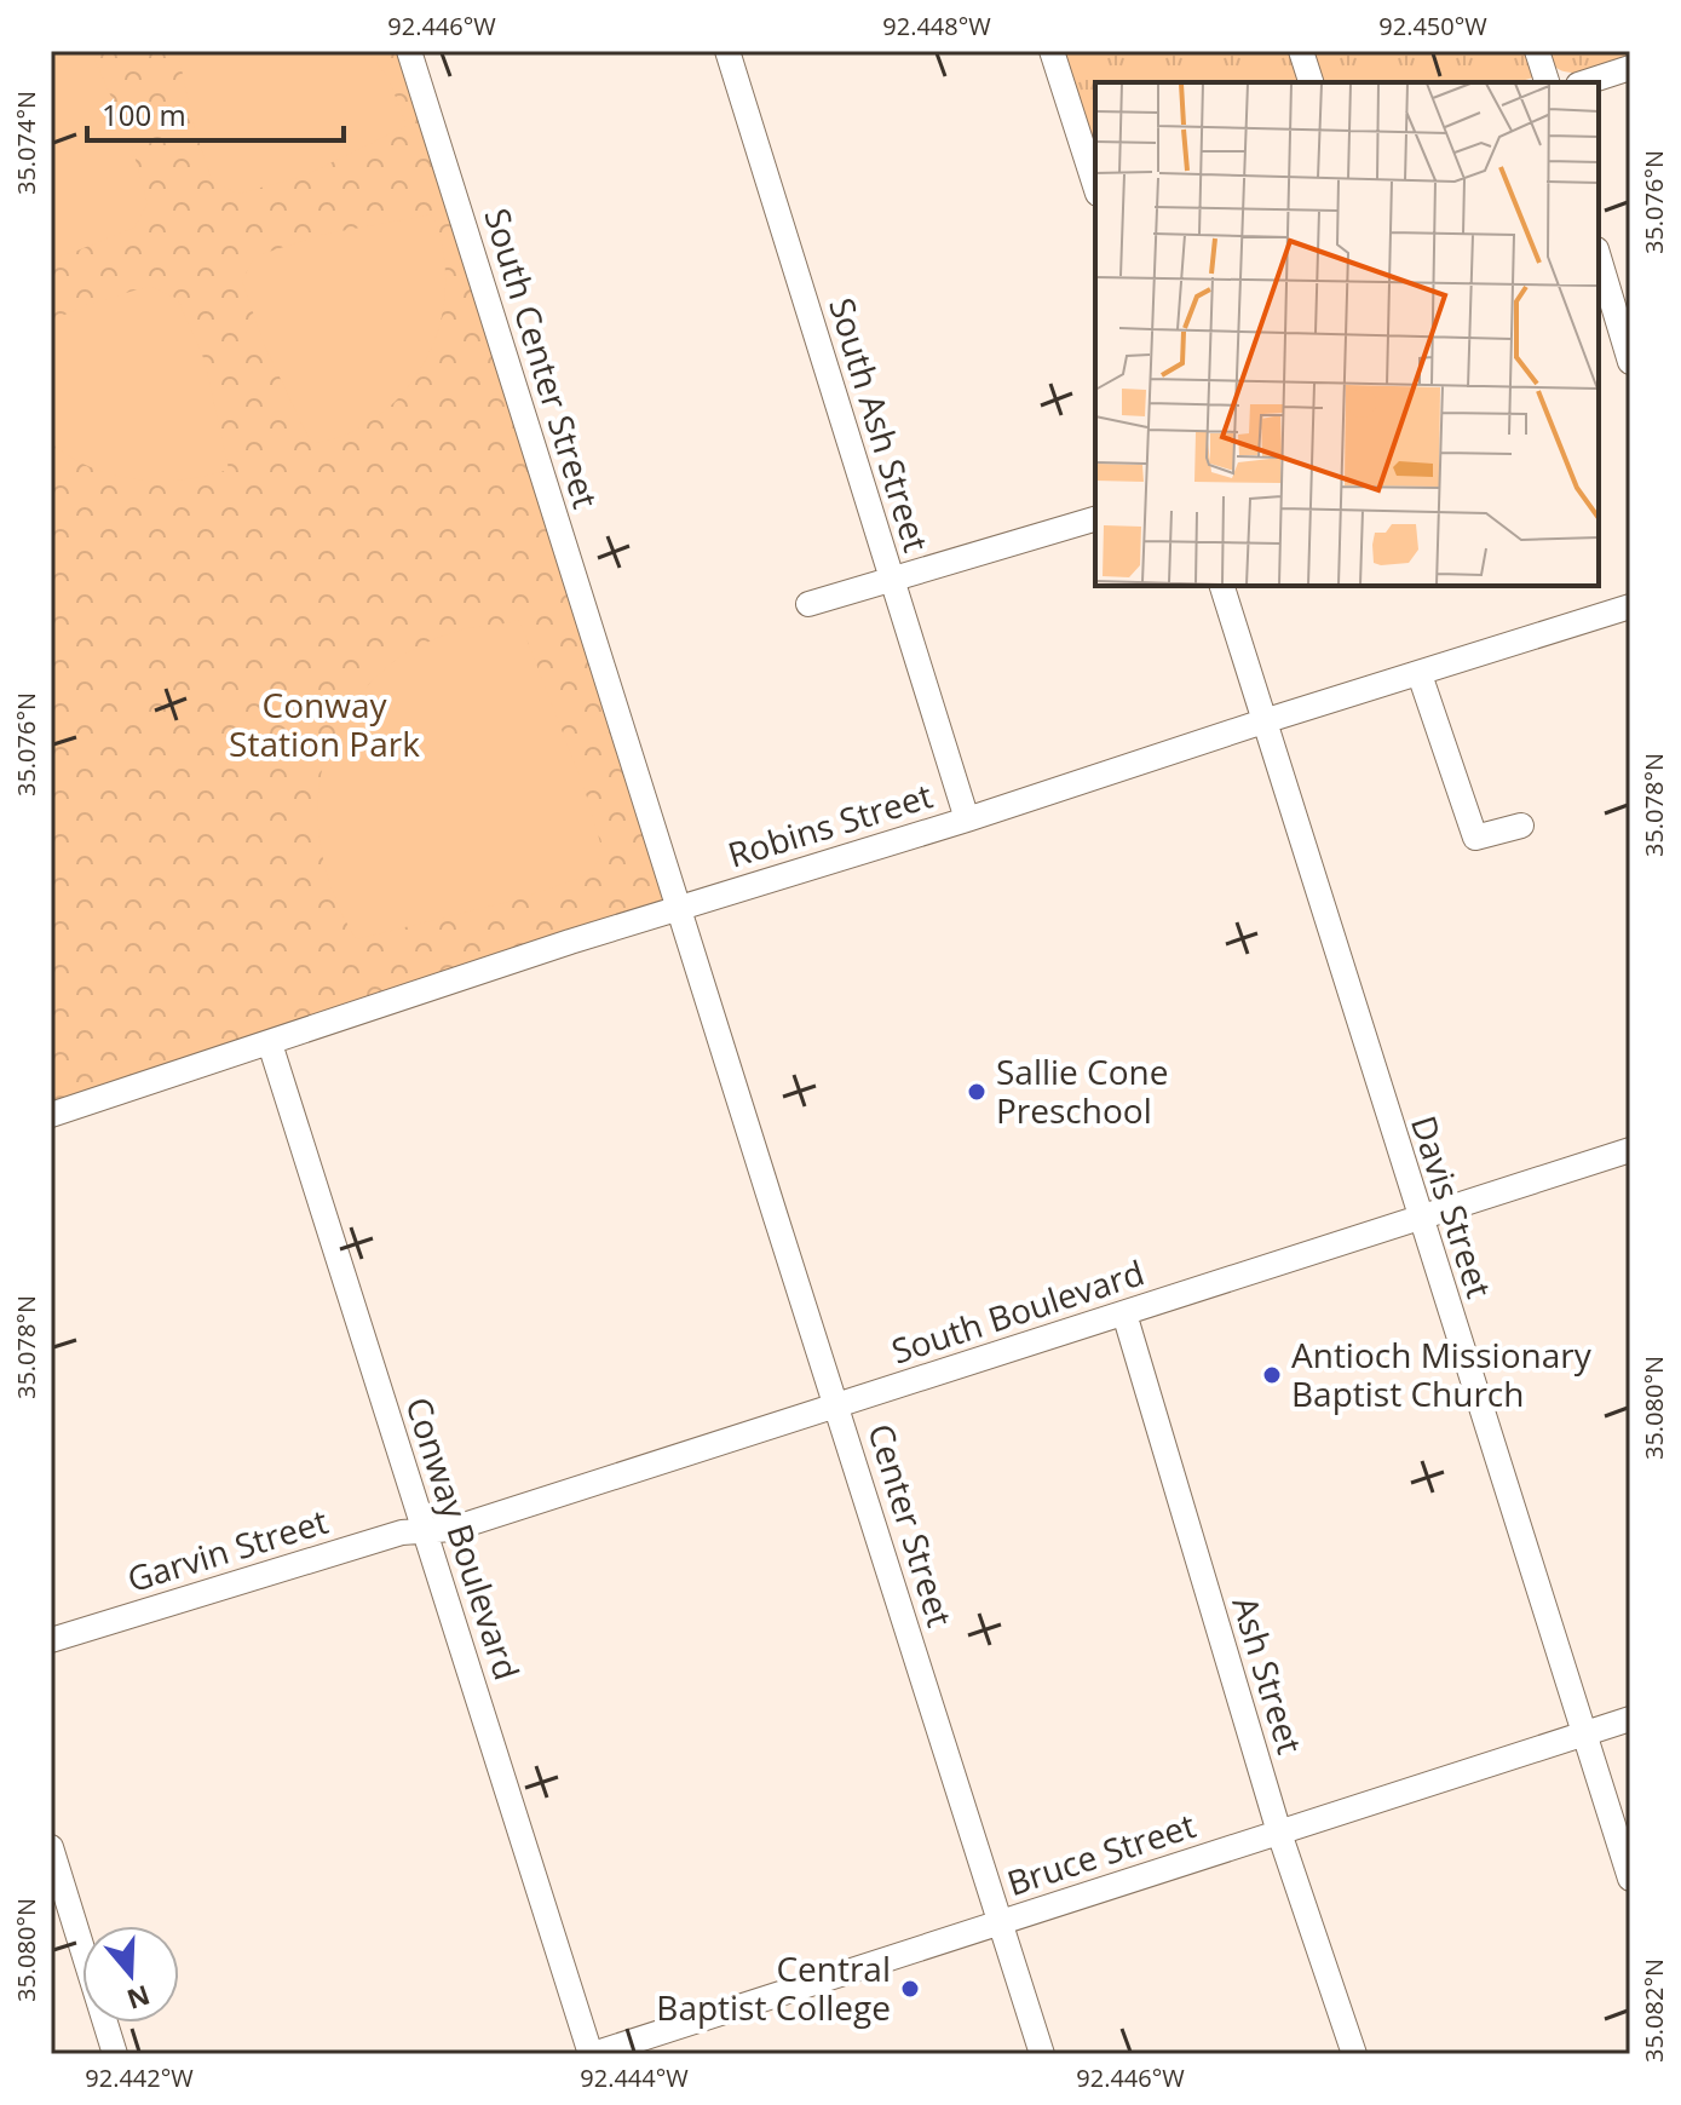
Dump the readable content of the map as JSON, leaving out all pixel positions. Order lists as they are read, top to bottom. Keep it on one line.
{"streets":{"street":["South Center Street","South Ash Street","Robins Street","Davis Street","South Boulevard","Center Street","Conway Boulevard","Garvin Street","Ash Street","Bruce Street"]},"crossings":[["South Center Street","Robins Street"],["South Center Street","Center Street"],["South Ash Street","Robins Street"],["Robins Street","Davis Street"],["Robins Street","Center Street"],["Robins Street","Conway Boulevard"],["Davis Street","South Boulevard"],["Davis Street","Bruce Street"],["South Boulevard","Center Street"],["South Boulevard","Conway Boulevard"],["South Boulevard","Garvin Street"],["South Boulevard","Ash Street"],["Center Street","Bruce Street"],["Conway Boulevard","Garvin Street"],["Conway Boulevard","Bruce Street"],["Ash Street","Bruce Street"]],"parks":["Conway Station Park"],"places":["Sallie Cone Preschool","Antioch Missionary Baptist Church","Central Baptist College"],"scale_bar":"100 m","north":"bottom","coordinates":["92.446°W","92.448°W","92.450°W","35.074°N","35.076°N","35.078°N","35.080°N","35.082°N","92.442°W","92.444°W"]}
